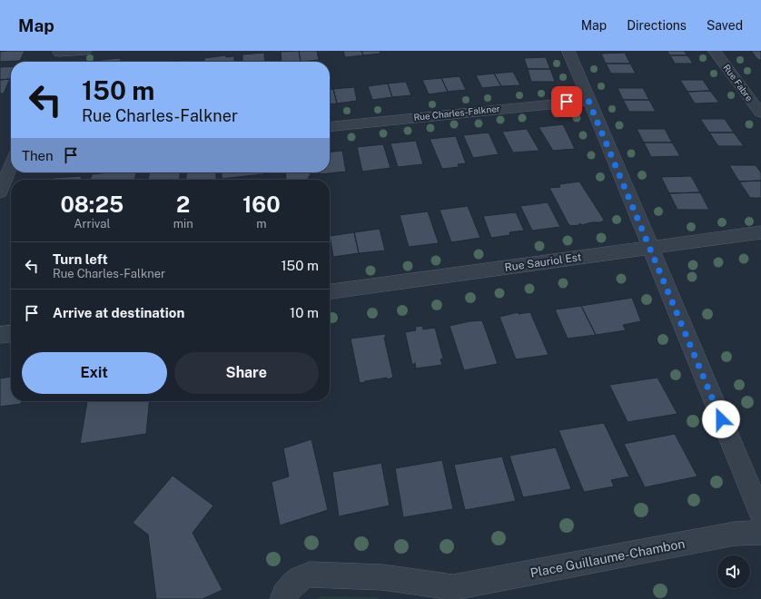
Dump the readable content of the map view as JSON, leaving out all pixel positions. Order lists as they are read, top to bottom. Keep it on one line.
{"streets":{"street":["Rue Fabre","Rue Charles-Falkner","Rue Sauriol Est","Place Guillaume-Chambon"]},"page":{"header":"Map","nav":["Map","Directions","Saved"],"turn":["150 m","Rue Charles-Falkner"],"then":"Then","eta":["08:25","Arrival","2","min","160","m"],"list":[{"name":"Turn left","note":"Rue Charles-Falkner","value":"150 m"},{"name":"Arrive at destination","value":"10 m"}],"buttons":["Exit","Share"]}}
